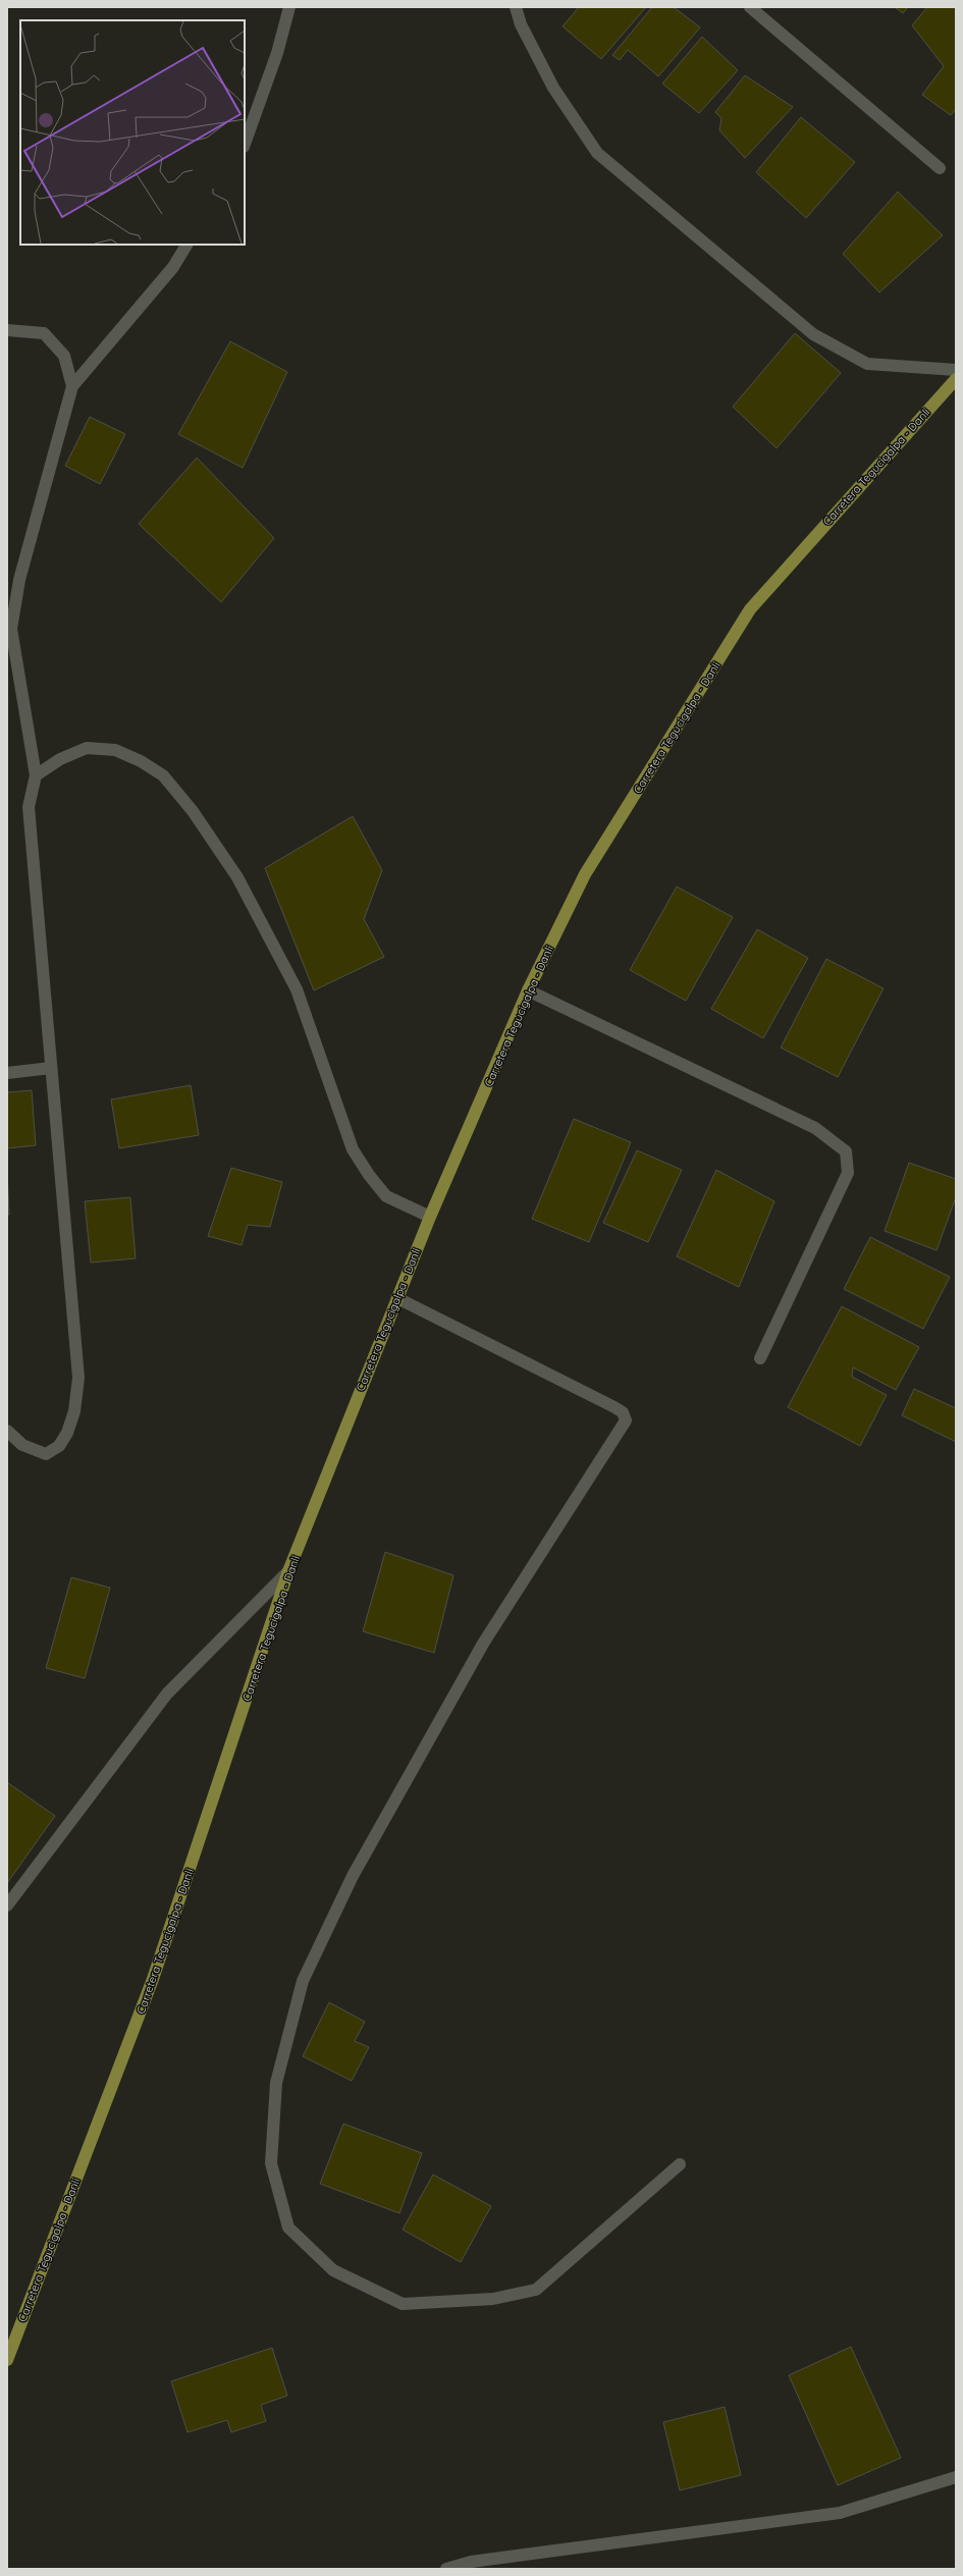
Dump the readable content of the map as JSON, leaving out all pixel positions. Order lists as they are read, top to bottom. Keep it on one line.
{"streets":{"highway":["Carretera Tegucigalpa - Danli"]}}
